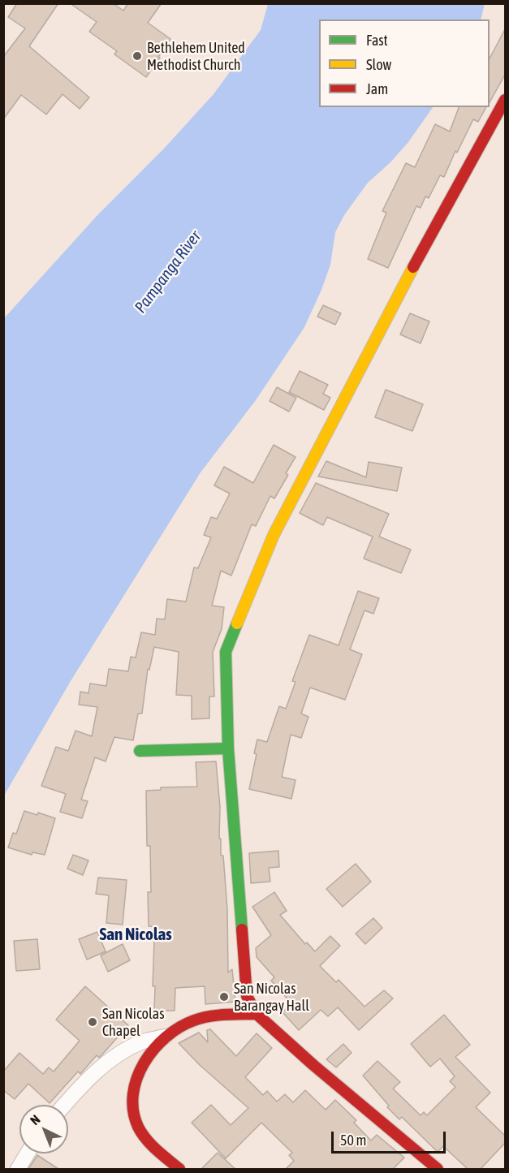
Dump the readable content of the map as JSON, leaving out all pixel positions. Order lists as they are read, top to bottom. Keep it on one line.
{"districts":["San Nicolas"],"water":["Pampanga River"],"places":["Bethlehem United Methodist Church","San Nicolas Barangay Hall","San Nicolas Chapel"],"legend":["Fast","Slow","Jam"],"scale_bar":"50 m","north":"top left"}
